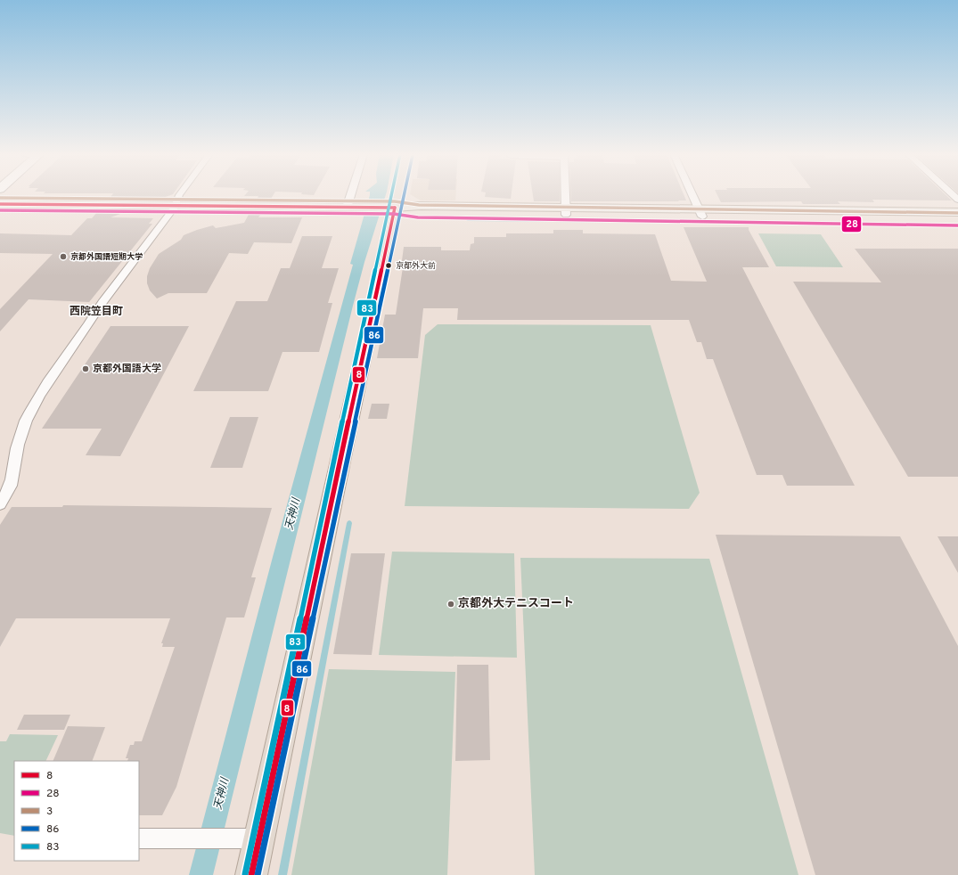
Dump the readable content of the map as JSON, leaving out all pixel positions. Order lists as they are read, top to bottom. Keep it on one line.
{"districts":["西院笠目町"],"water":["天神川"],"places":["京都外国語短期大学","京都外大前","京都外国語大学","京都外大テニスコート"],"lines":["transit line 86","transit line 83","transit line 3","transit line 8","transit line 28"],"legend":["8","28","3","86","83"]}
